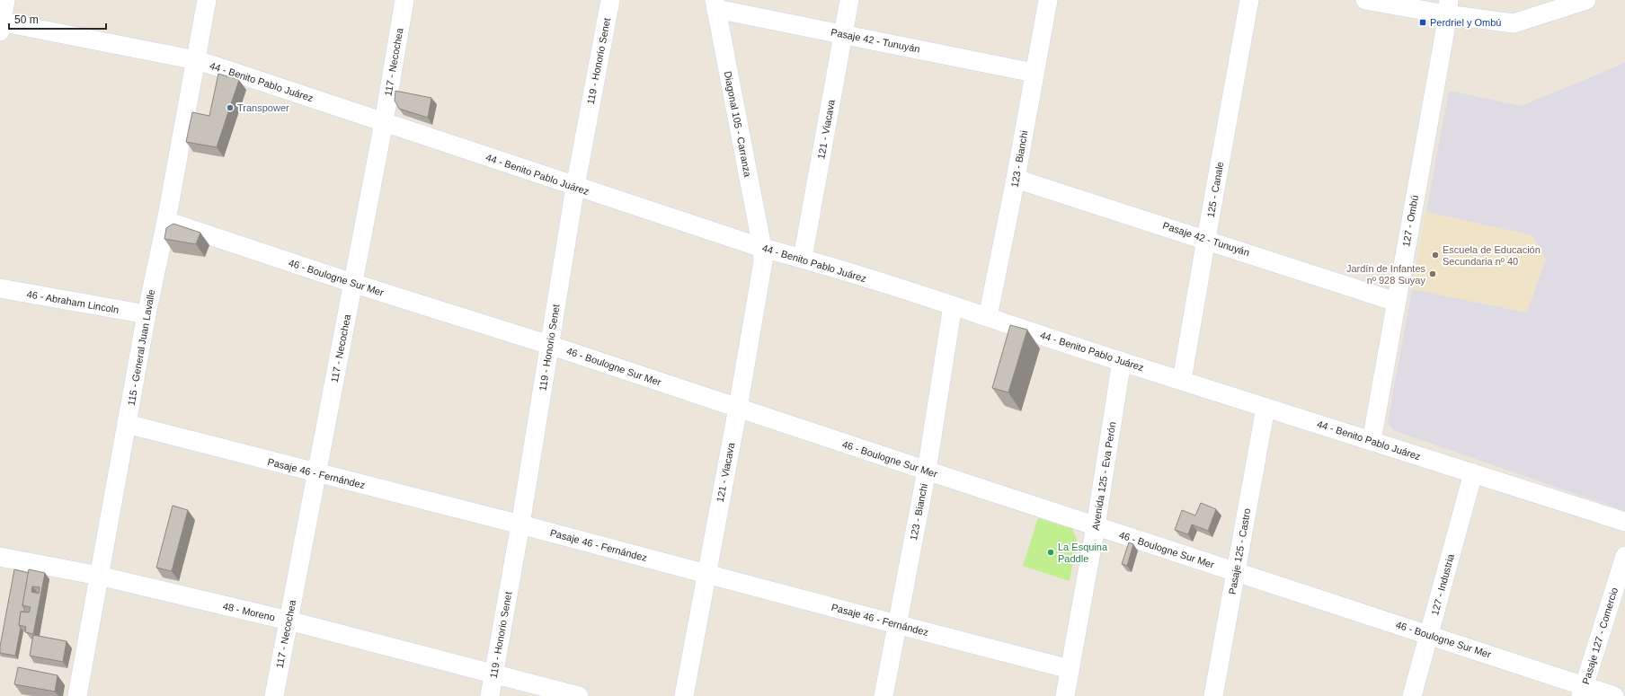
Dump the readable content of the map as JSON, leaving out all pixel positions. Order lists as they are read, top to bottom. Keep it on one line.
{"streets":{"street":["Pasaje 42 - Tunuyán","119 - Honorio Senet","117 - Necochea","44 - Benito Pablo Juárez","Diagonal 105 - Carranza","121 - Viacava","123 - Bianchi","125 - Canale","127 - Ombú","46 - Boulogne Sur Mer","46 - Abraham Lincoln","115 - General Juan Lavalle","Pasaje 46 - Fernández","Avenida 125 - Eva Perón","Pasaje 125 - Castro","127 - Industria","48 - Moreno","Pasaje 127 - Comercio"]},"crossings":[["Pasaje 42 - Tunuyán","Diagonal 105 - Carranza"],["Pasaje 42 - Tunuyán","121 - Viacava"],["Pasaje 42 - Tunuyán","123 - Bianchi"],["Pasaje 42 - Tunuyán","125 - Canale"],["Pasaje 42 - Tunuyán","127 - Ombú"],["119 - Honorio Senet","44 - Benito Pablo Juárez"],["119 - Honorio Senet","46 - Boulogne Sur Mer"],["119 - Honorio Senet","Pasaje 46 - Fernández"],["119 - Honorio Senet","48 - Moreno"],["117 - Necochea","44 - Benito Pablo Juárez"],["117 - Necochea","46 - Boulogne Sur Mer"],["117 - Necochea","Pasaje 46 - Fernández"],["117 - Necochea","48 - Moreno"],["44 - Benito Pablo Juárez","Diagonal 105 - Carranza"],["44 - Benito Pablo Juárez","121 - Viacava"],["44 - Benito Pablo Juárez","123 - Bianchi"],["44 - Benito Pablo Juárez","125 - Canale"],["44 - Benito Pablo Juárez","127 - Ombú"],["44 - Benito Pablo Juárez","115 - General Juan Lavalle"],["44 - Benito Pablo Juárez","Avenida 125 - Eva Perón"],["44 - Benito Pablo Juárez","Pasaje 125 - Castro"],["44 - Benito Pablo Juárez","127 - Industria"],["Diagonal 105 - Carranza","121 - Viacava"],["121 - Viacava","46 - Boulogne Sur Mer"],["121 - Viacava","Pasaje 46 - Fernández"],["123 - Bianchi","46 - Boulogne Sur Mer"],["123 - Bianchi","Pasaje 46 - Fernández"],["46 - Boulogne Sur Mer","115 - General Juan Lavalle"],["46 - Boulogne Sur Mer","Avenida 125 - Eva Perón"],["46 - Boulogne Sur Mer","Pasaje 125 - Castro"],["46 - Boulogne Sur Mer","127 - Industria"],["46 - Boulogne Sur Mer","Pasaje 127 - Comercio"],["46 - Abraham Lincoln","115 - General Juan Lavalle"],["115 - General Juan Lavalle","Pasaje 46 - Fernández"],["115 - General Juan Lavalle","48 - Moreno"],["Pasaje 46 - Fernández","Avenida 125 - Eva Perón"]],"places":{"transit":["Perdriel y Ombú"],"other":["Transpower","Escuela de Educación Secundaria nº 40","Jardín de Infantes nº 928 Suyay","La Esquina Paddle"]},"scale_bar":"50 m"}
